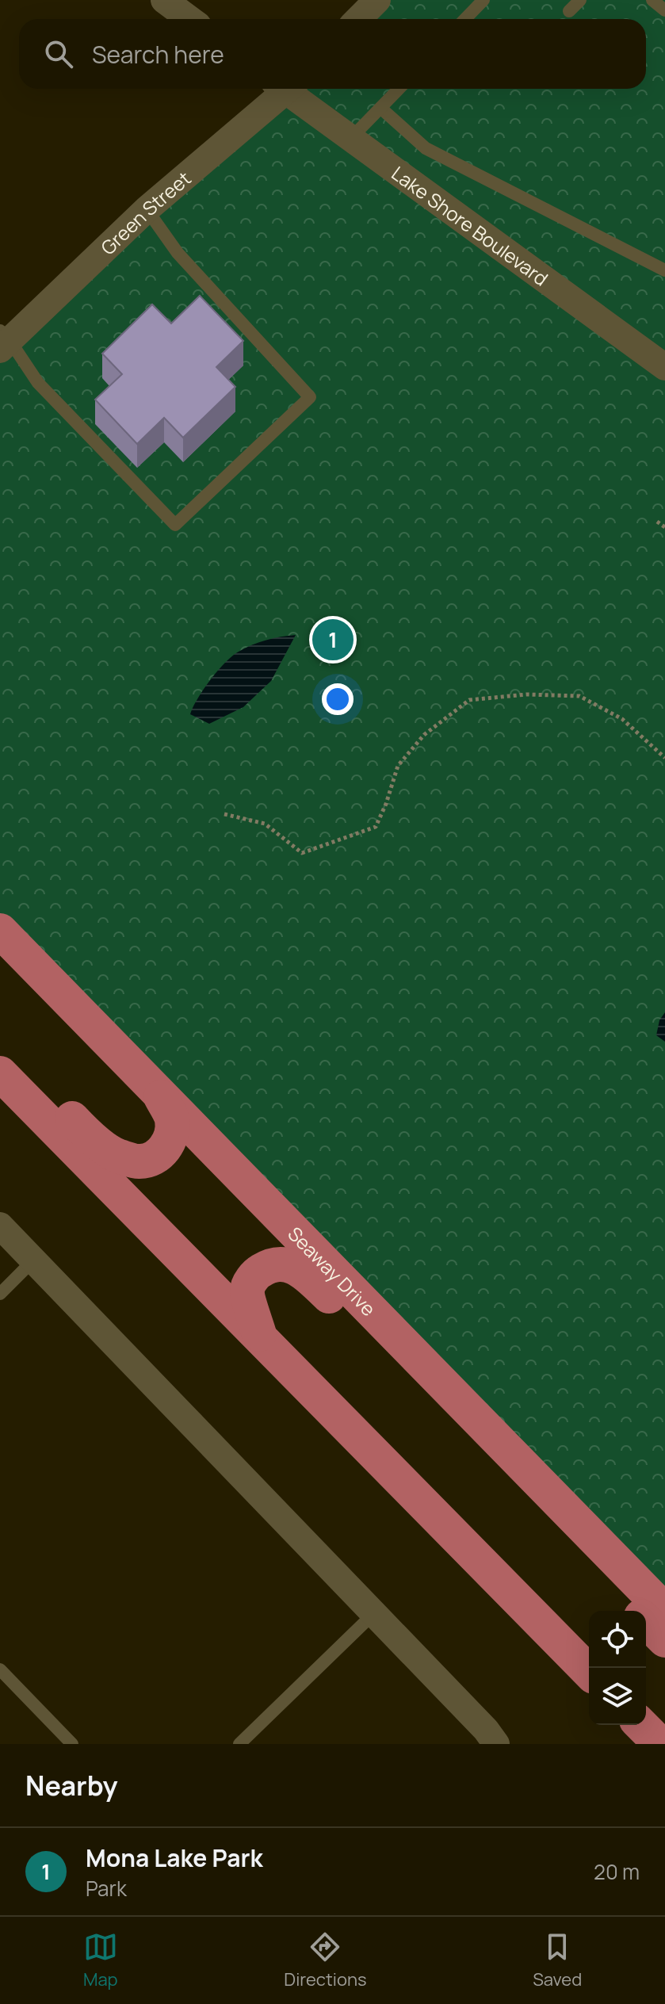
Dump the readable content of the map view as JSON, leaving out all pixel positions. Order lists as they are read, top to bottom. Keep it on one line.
{"streets":{"highway":["Seaway Drive"],"street":["Green Street","Lake Shore Boulevard"]},"page":{"search":"Search here","pins":"1","heading":"Nearby","list":[{"mark":"1","name":"Mona Lake Park","note":"Park","value":"20 m"}],"nav":["Map","Directions","Saved"]}}
